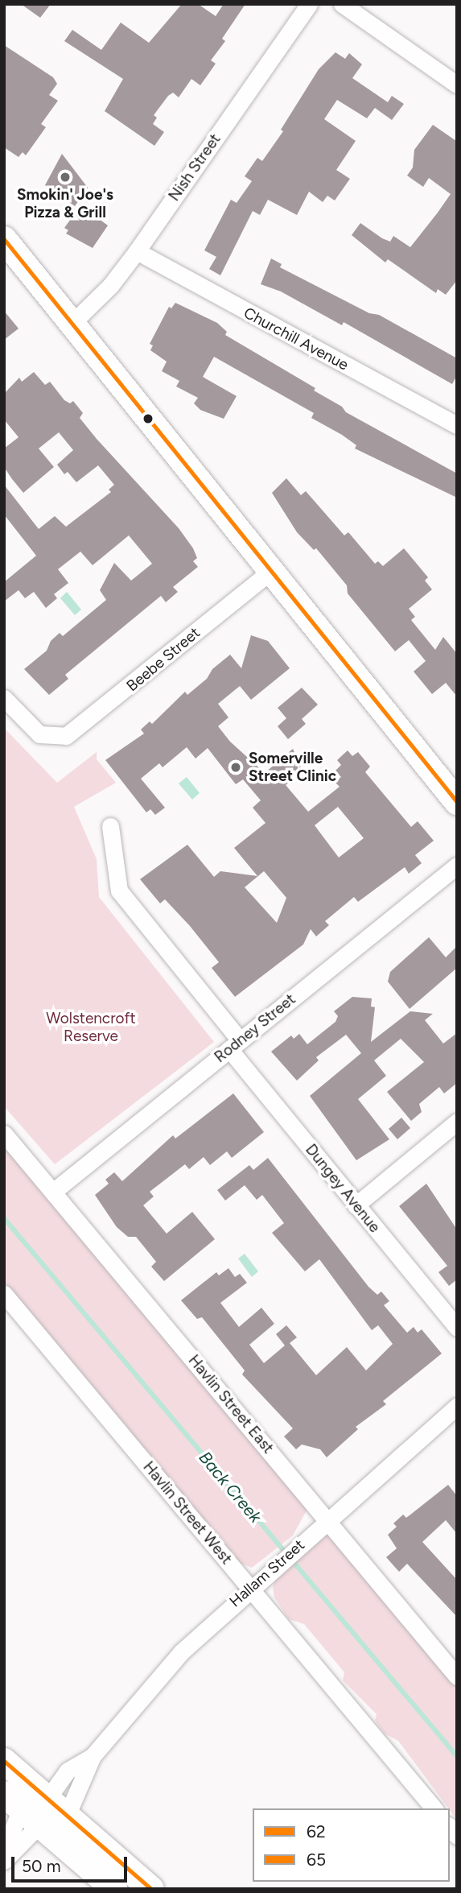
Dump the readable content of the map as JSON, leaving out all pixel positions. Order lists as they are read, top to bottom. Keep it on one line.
{"streets":{"street":["Nish Street","Churchill Avenue","Beebe Street","Rodney Street","Dungey Avenue","Havlin Street East","Havlin Street West","Hallam Street"]},"crossings":[["Nish Street","Churchill Avenue"],["Rodney Street","Dungey Avenue"],["Rodney Street","Havlin Street East"],["Havlin Street East","Hallam Street"],["Havlin Street West","Hallam Street"]],"water":["Back Creek"],"parks":["Wolstencroft Reserve"],"places":["Smokin' Joe's Pizza & Grill","Somerville Street Clinic"],"lines":["transit line 62","transit line 65"],"legend":["62","65"],"scale_bar":"50 m"}
